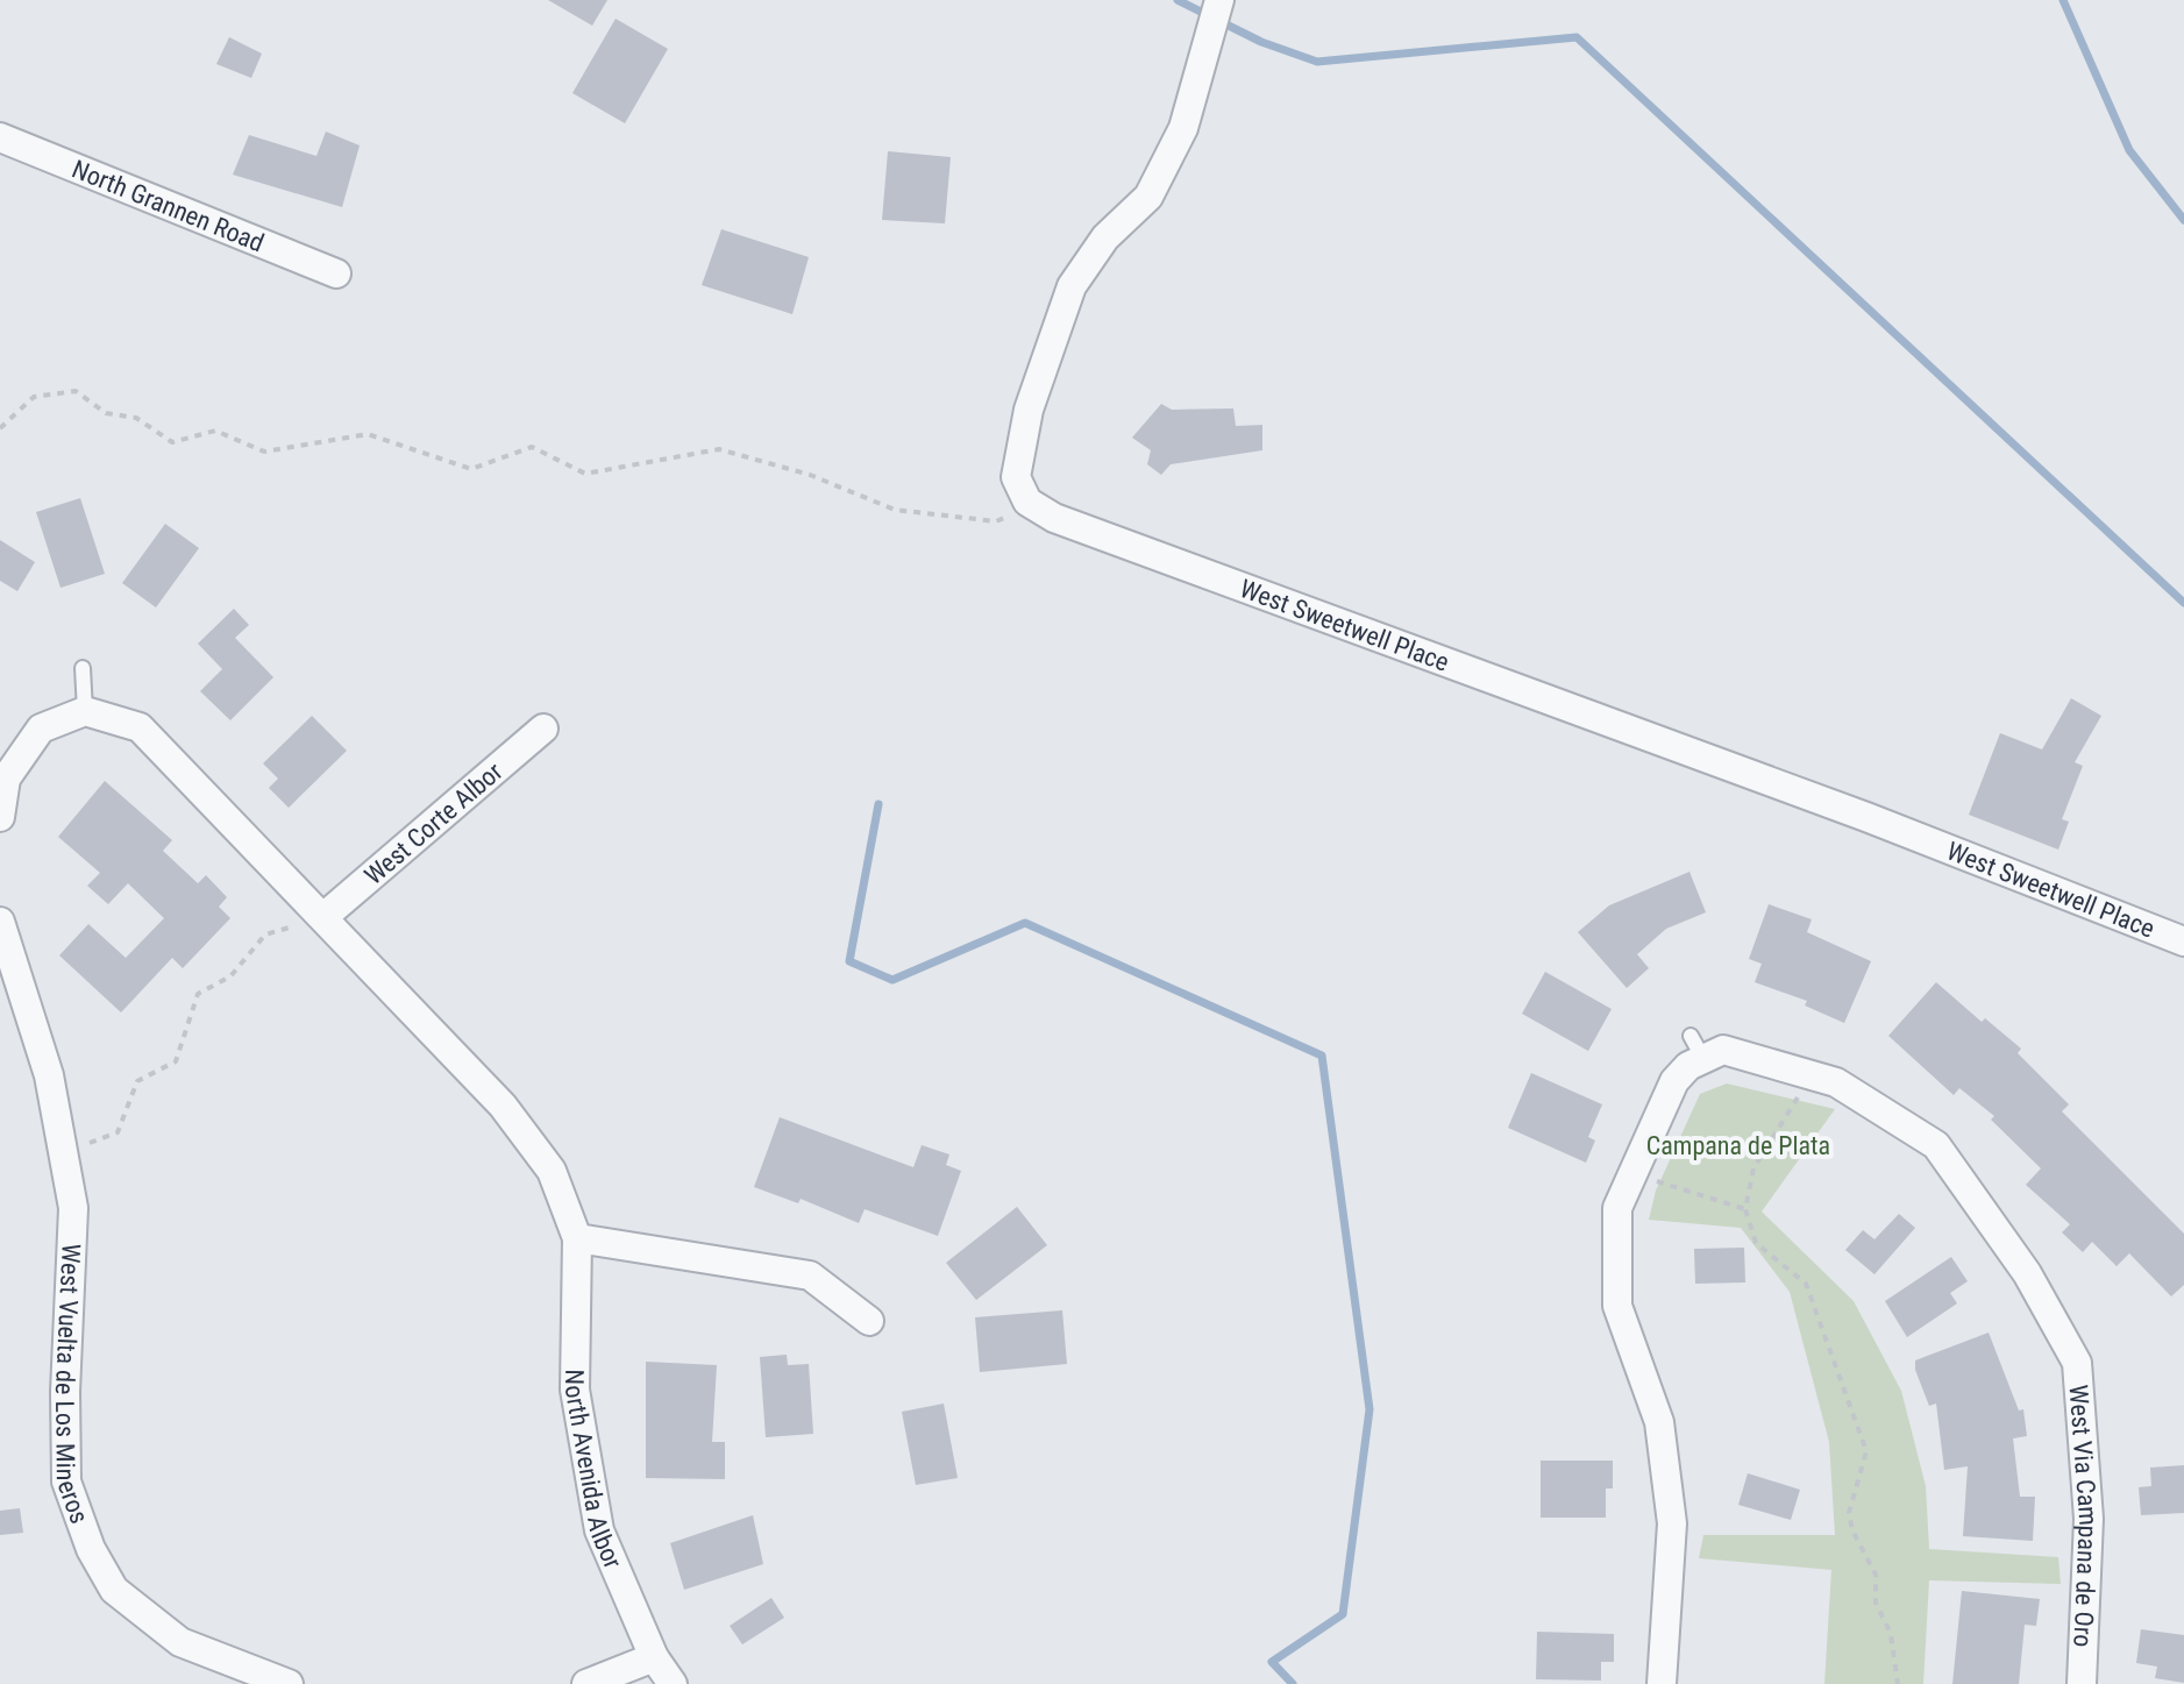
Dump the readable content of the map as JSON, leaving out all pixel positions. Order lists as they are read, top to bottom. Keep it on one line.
{"streets":{"street":["North Grannen Road","West Sweetwell Place","West Corte Albor","West Vuelta de Los Mineros","North Avenida Albor","West Via Campana de Oro"]},"parks":["Campana de Plata"]}
